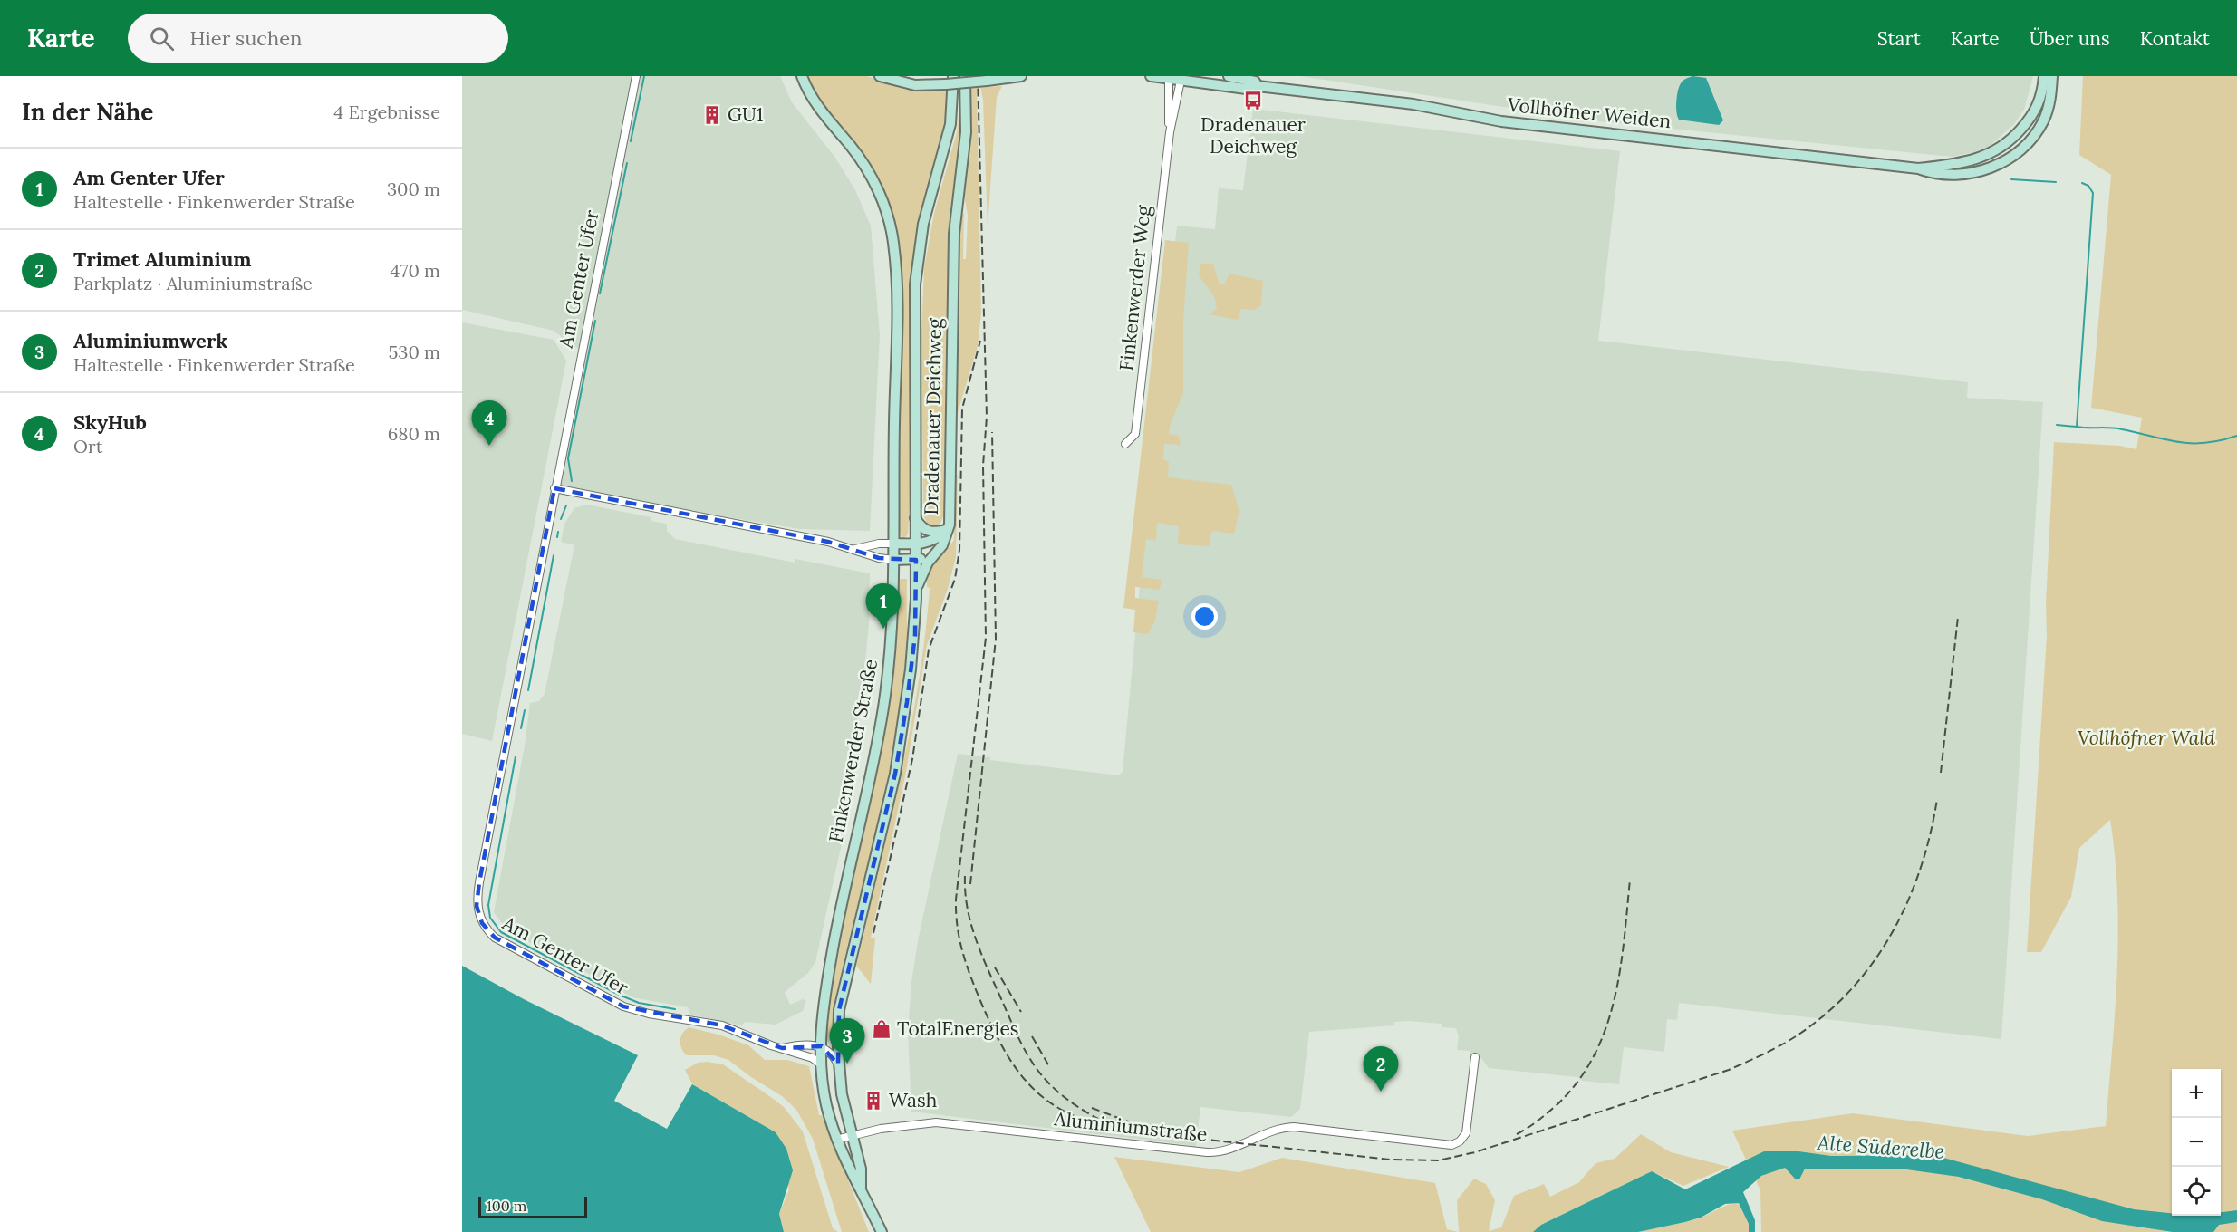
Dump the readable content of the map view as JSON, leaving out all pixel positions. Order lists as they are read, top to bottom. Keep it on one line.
{"streets":{"main road":["Vollhöfner Weiden","Dradenauer Deichweg","Finkenwerder Straße"],"street":["Am Genter Ufer","Finkenwerder Weg","Aluminiumstraße"]},"crossings":[["Vollhöfner Weiden","Finkenwerder Weg"],["Am Genter Ufer","Finkenwerder Straße"],["Dradenauer Deichweg","Finkenwerder Straße"],["Finkenwerder Straße","Aluminiumstraße"]],"water":["Alte Süderelbe"],"parks":["Vollhöfner Wald"],"places":{"bus stop":["Dradenauer Deichweg"],"building":["GU1","Wash"],"shop":["TotalEnergies"]},"scale_bar":"100 m","page":{"header":"Karte","search":"Hier suchen","nav":["Start","Karte","Über uns","Kontakt"],"heading":["In der Nähe","4 Ergebnisse"],"list":[{"mark":"1","name":"Am Genter Ufer","note":"Haltestelle · Finkenwerder Straße","value":"300 m"},{"mark":"2","name":"Trimet Aluminium","note":"Parkplatz · Aluminiumstraße","value":"470 m"},{"mark":"3","name":"Aluminiumwerk","note":"Haltestelle · Finkenwerder Straße","value":"530 m"},{"mark":"4","name":"SkyHub","note":"Ort","value":"680 m"}],"pins":["4","1","3","2"],"map_buttons":["+","−"],"scale":"100 m"}}
